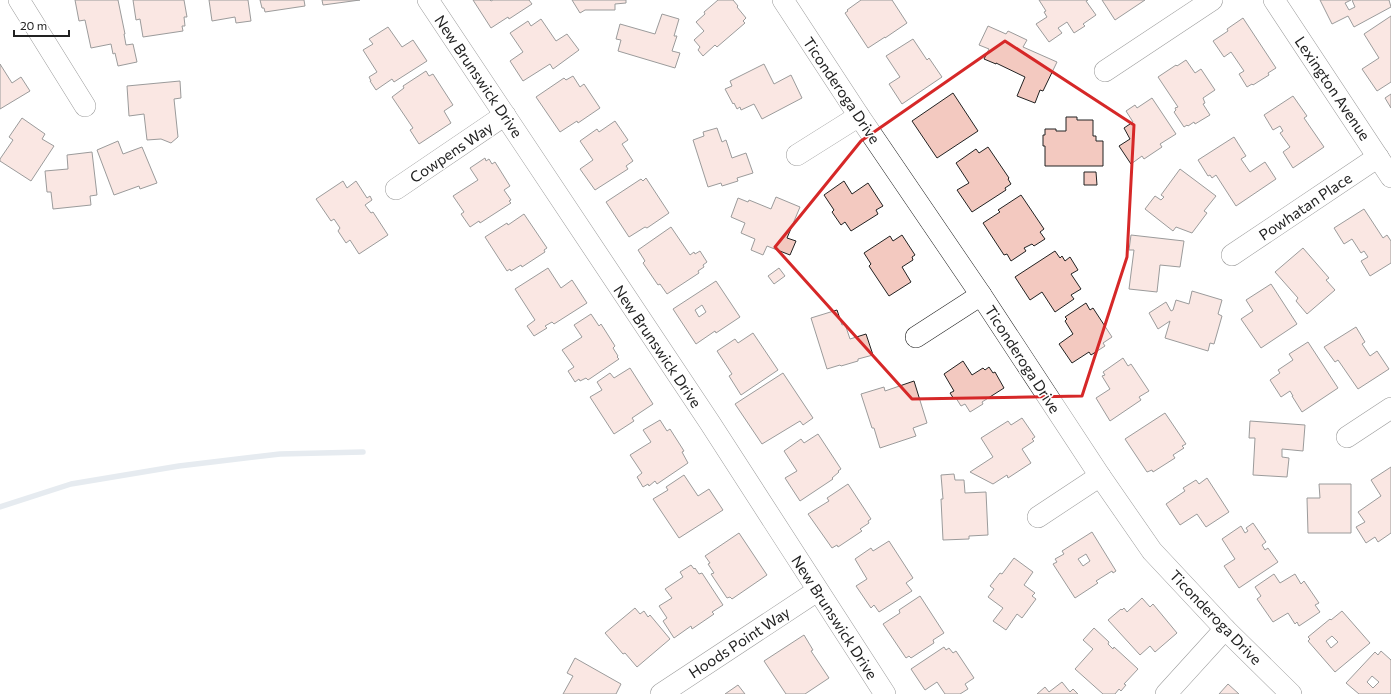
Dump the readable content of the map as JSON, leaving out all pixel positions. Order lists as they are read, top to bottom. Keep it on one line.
{"streets":{"street":["New Brunswick Drive","Lexington Avenue","Ticonderoga Drive","Cowpens Way","Powhatan Place","Hoods Point Way"]},"crossings":[["New Brunswick Drive","Cowpens Way"],["New Brunswick Drive","Hoods Point Way"],["Lexington Avenue","Powhatan Place"]],"scale_bar":"20 m"}
